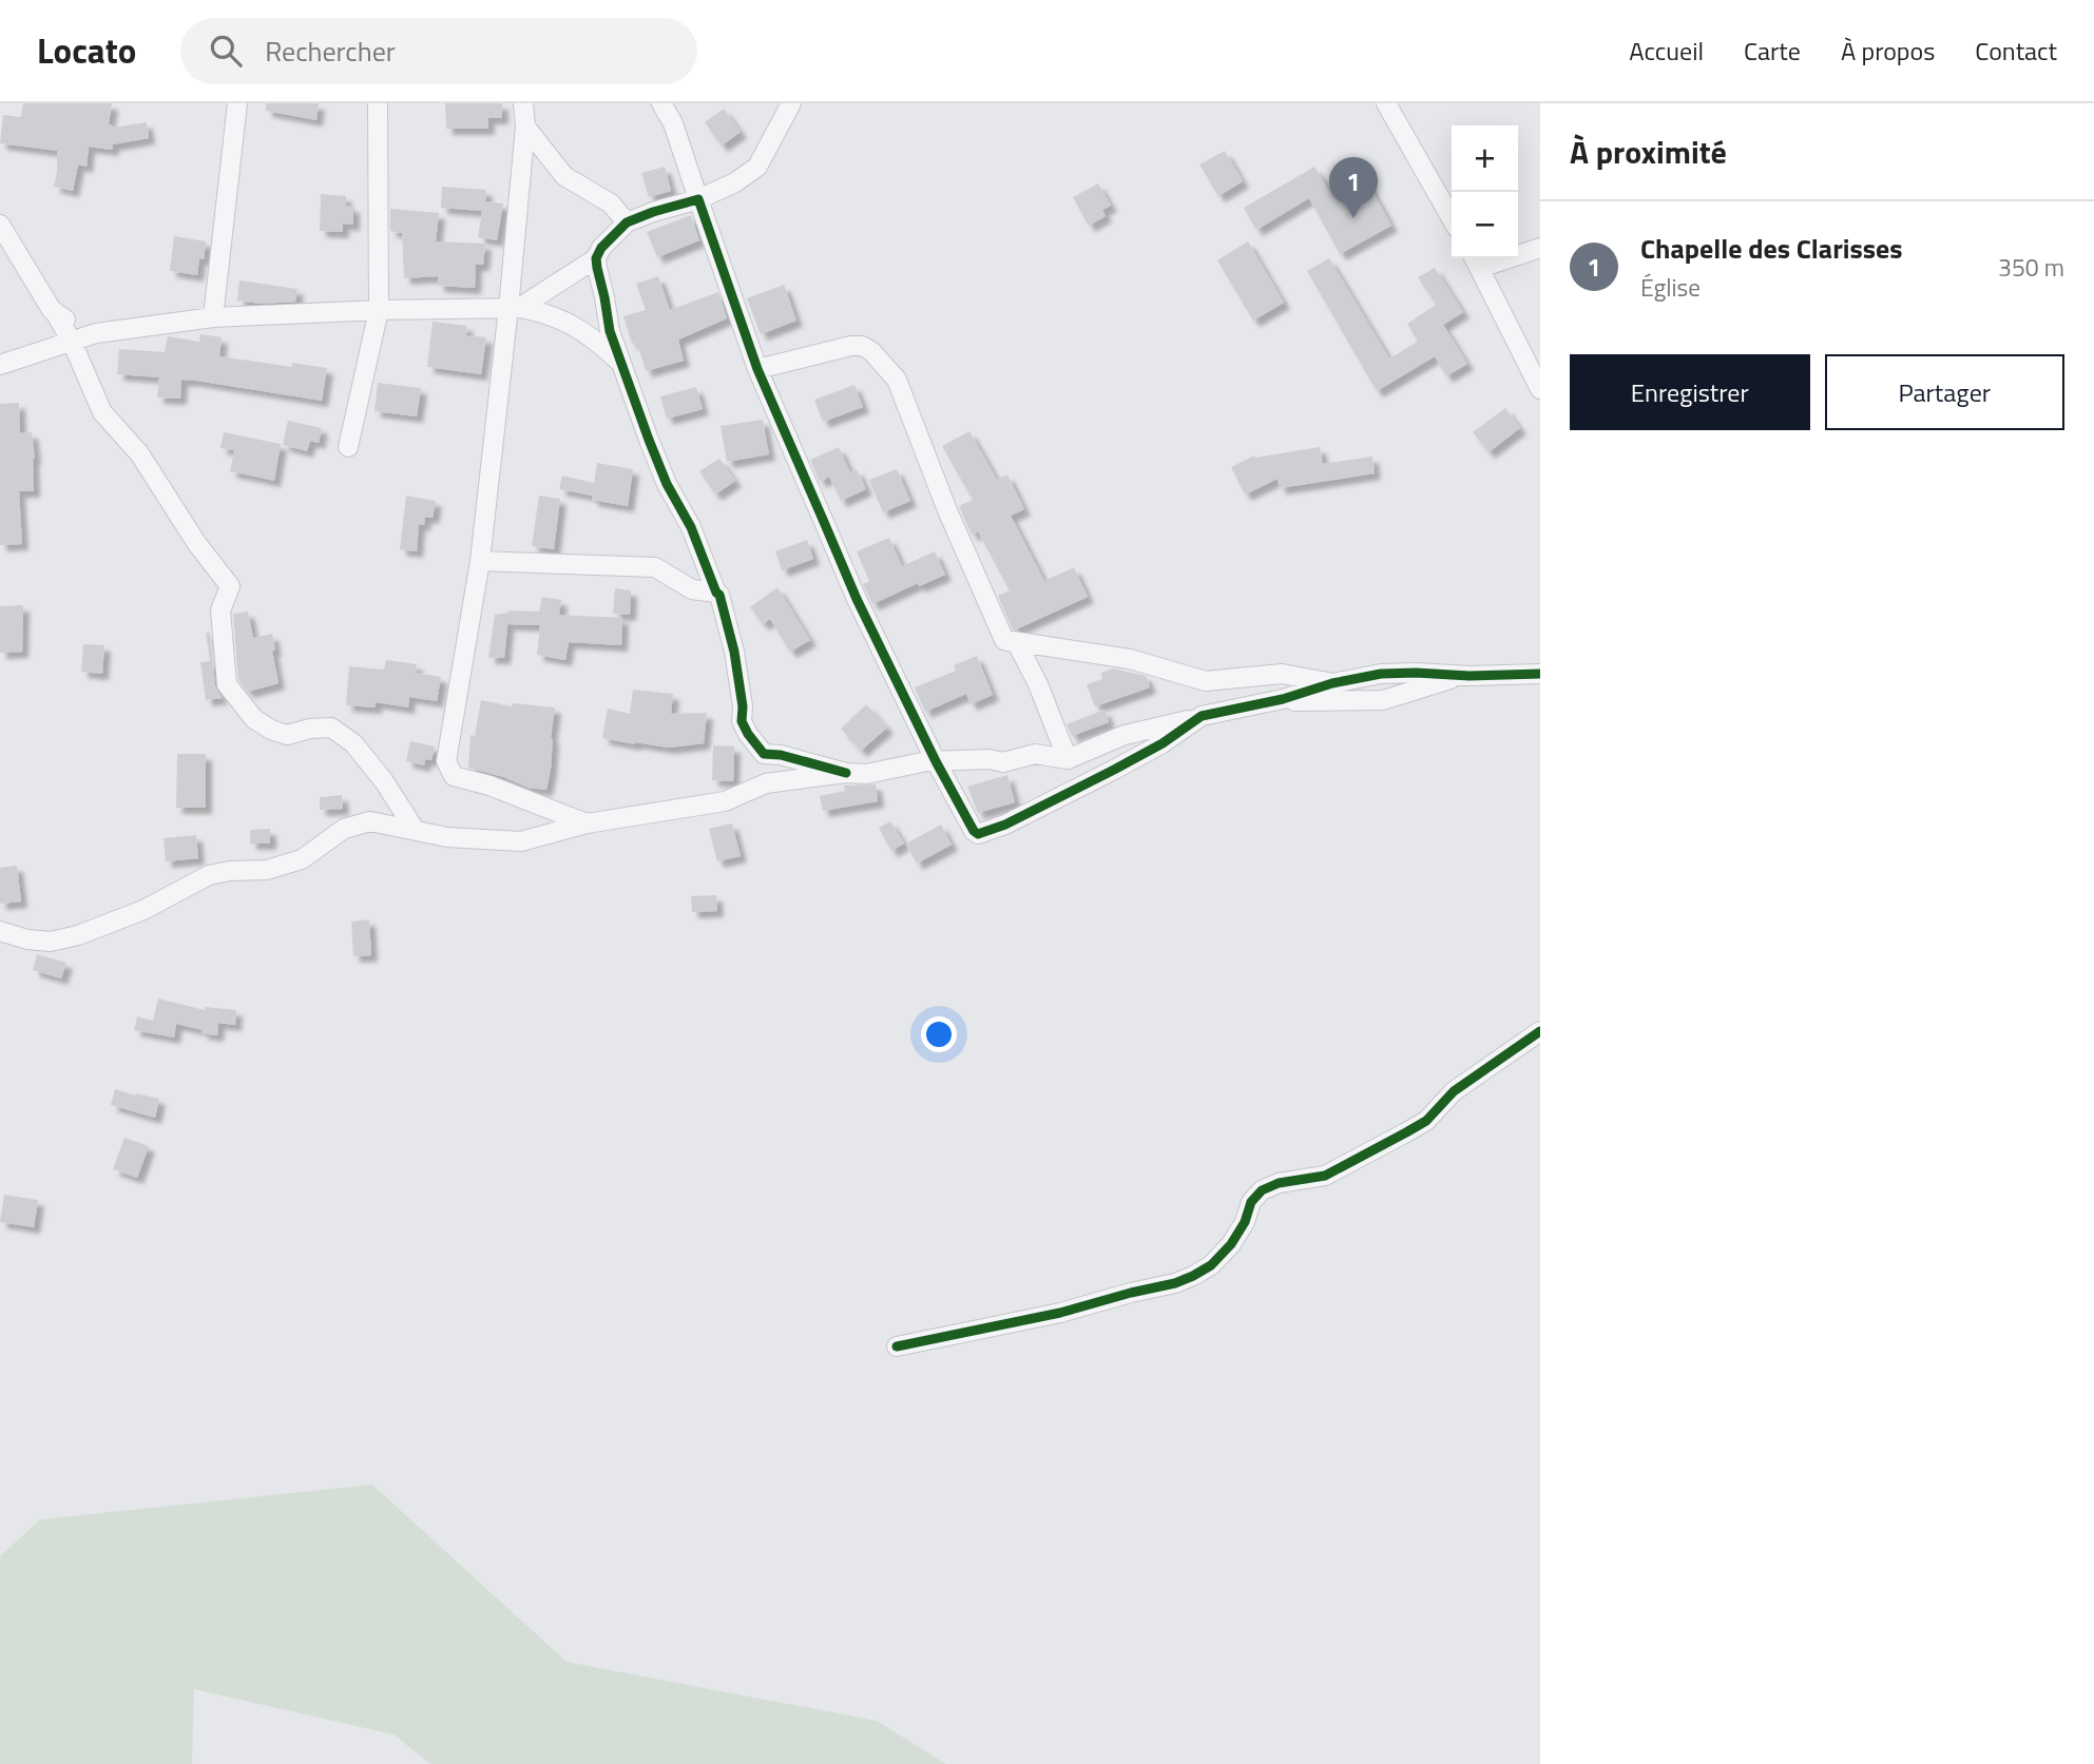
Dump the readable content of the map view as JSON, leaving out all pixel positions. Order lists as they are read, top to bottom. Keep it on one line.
{"page":{"header":"Locato","search":"Rechercher","nav":["Accueil","Carte","À propos","Contact"],"heading":"À proximité","map_buttons":["+","−"],"pins":"1","list":[{"mark":"1","name":"Chapelle des Clarisses","note":"Église","value":"350 m"}],"buttons":["Enregistrer","Partager"]}}
